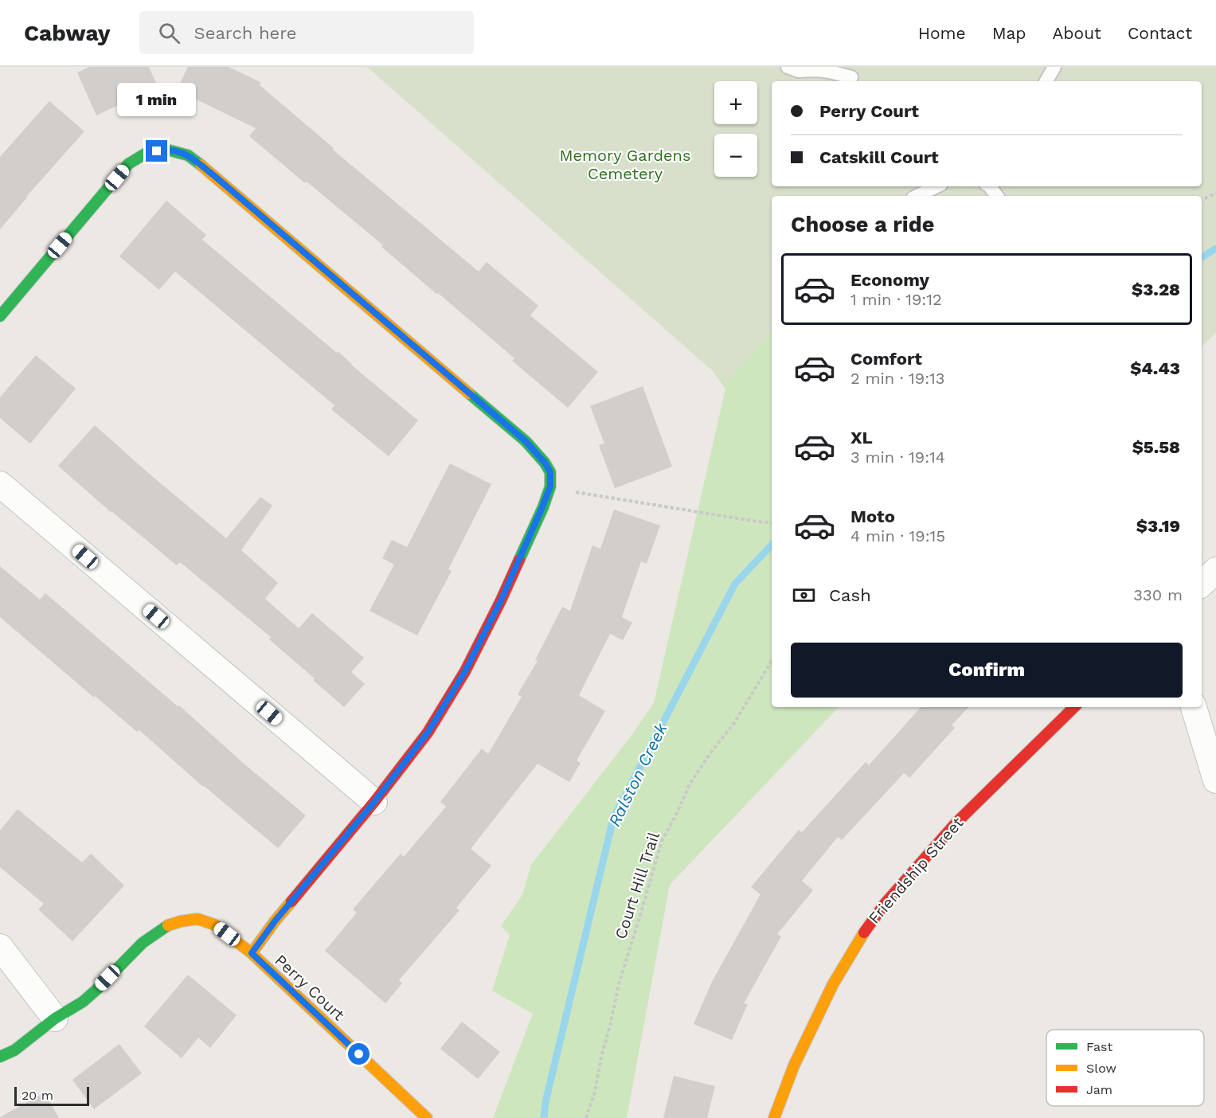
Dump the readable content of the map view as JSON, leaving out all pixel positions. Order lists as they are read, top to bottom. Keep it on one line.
{"streets":{"street":["Friendship Street","Perry Court"],"path":["Court Hill Trail"]},"water":["Ralston Creek"],"parks":["Memory Gardens Cemetery"],"legend":["Fast","Slow","Jam"],"scale_bar":"20 m","page":{"header":"Cabway","search":"Search here","nav":["Home","Map","About","Contact"],"map_buttons":["+","−"],"banner":["Perry Court","Catskill Court"],"bubble":"1 min","heading":"Choose a ride","list":[{"name":"Economy","note":"1 min · 19:12","value":"$3.28"},{"name":"Comfort","note":"2 min · 19:13","value":"$4.43"},{"name":"XL","note":"3 min · 19:14","value":"$5.58"},{"name":"Moto","note":"4 min · 19:15","value":"$3.19"}],"pay":["Cash","330 m"],"buttons":"Confirm","scale":"20 m"}}
